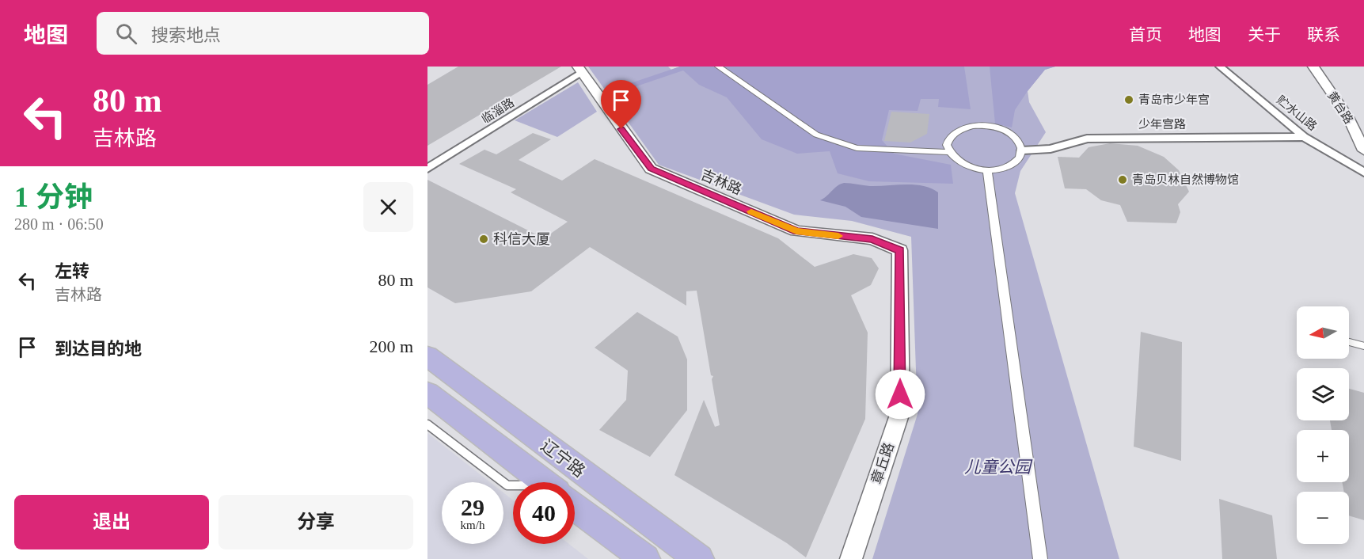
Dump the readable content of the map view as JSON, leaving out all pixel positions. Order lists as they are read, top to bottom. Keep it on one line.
{"streets":{"main road":["辽宁路"],"street":["黄台路","临淄路","贮水山路","少年宫路","吉林路","章丘路"]},"crossings":[["临淄路","吉林路"],["贮水山路","少年宫路"],["吉林路","章丘路"]],"parks":["儿童公园"],"places":["青岛市少年宫","青岛贝林自然博物馆","科信大厦"],"north":"left","page":{"header":"地图","search":"搜索地点","nav":["首页","地图","关于","联系"],"turn":["80 m","吉林路"],"heading":["1 分钟","280 m · 06:50"],"list":[{"name":"左转","note":"吉林路","value":"80 m"},{"name":"到达目的地","value":"200 m"}],"map_buttons":["+","−"],"speed":"29 km/h","limit":"40","buttons":["退出","分享"]}}
